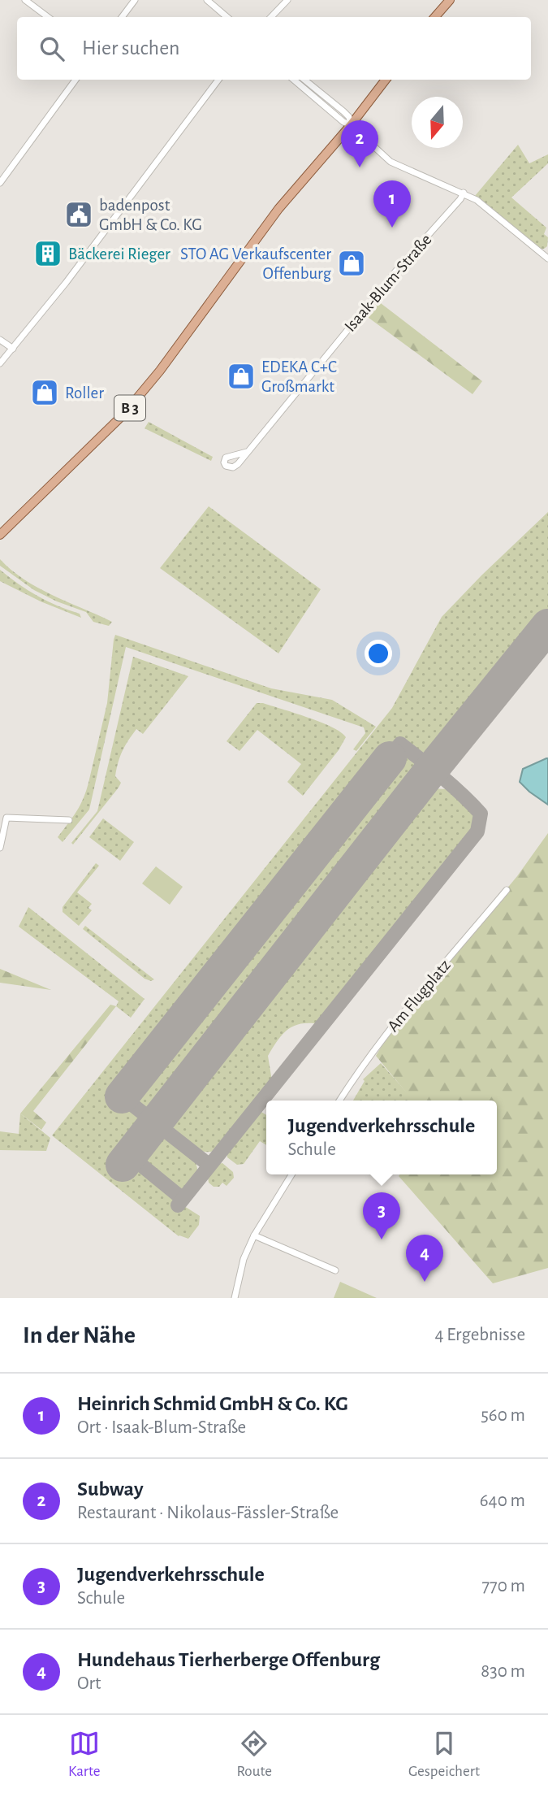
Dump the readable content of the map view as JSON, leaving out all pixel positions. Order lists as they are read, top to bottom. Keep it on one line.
{"streets":{"main road":["B 3"],"street":["Isaak-Blum-Straße","Am Flugplatz"]},"places":{"public building":["badenpost GmbH & Co. KG"],"building":["Bäckerei Rieger"],"shop":["STO AG Verkaufscenter Offenburg","EDEKA C+C Großmarkt","Roller"]},"north":"bottom","page":{"search":"Hier suchen","pins":["2","1","3","4"],"popup":["Jugendverkehrsschule","Schule"],"heading":["In der Nähe","4 Ergebnisse"],"list":[{"mark":"1","name":"Heinrich Schmid GmbH & Co. KG","note":"Ort · Isaak-Blum-Straße","value":"560 m"},{"mark":"2","name":"Subway","note":"Restaurant · Nikolaus-Fässler-Straße","value":"640 m"},{"mark":"3","name":"Jugendverkehrsschule","note":"Schule","value":"770 m"},{"mark":"4","name":"Hundehaus Tierherberge Offenburg","note":"Ort","value":"830 m"}],"nav":["Karte","Route","Gespeichert"]}}
